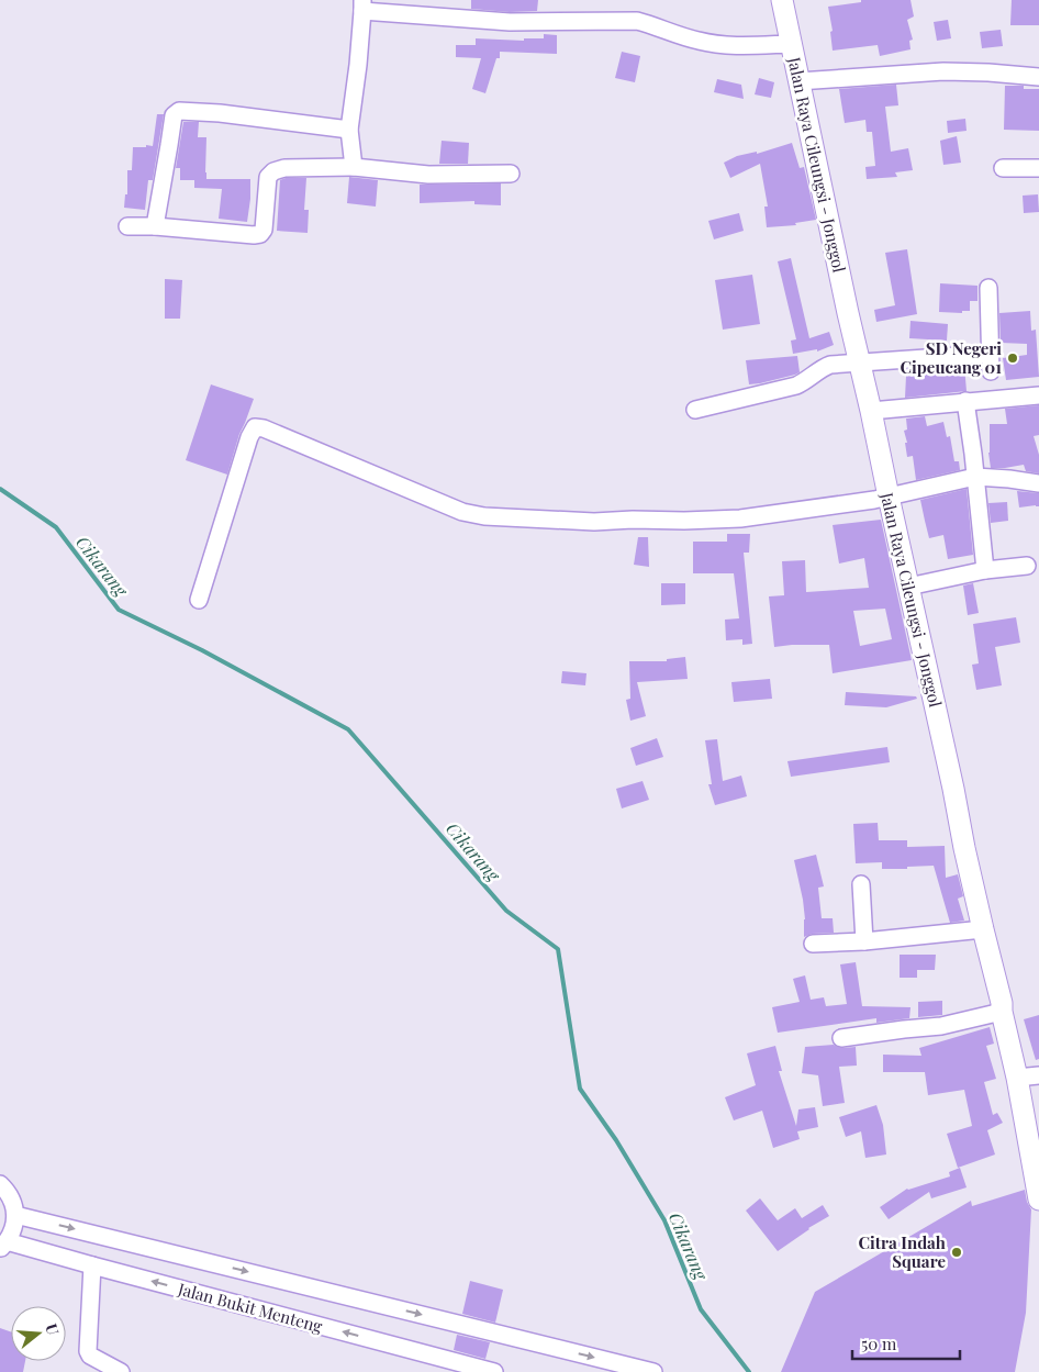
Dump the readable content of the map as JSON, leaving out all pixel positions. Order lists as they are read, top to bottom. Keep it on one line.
{"streets":{"main road":["Jalan Raya Cileungsi - Jonggol"],"street":["Jalan Bukit Menteng"]},"water":["Cikarang"],"places":["SD Negeri Cipeucang 01","Citra Indah Square"],"scale_bar":"50 m","north":"right"}
